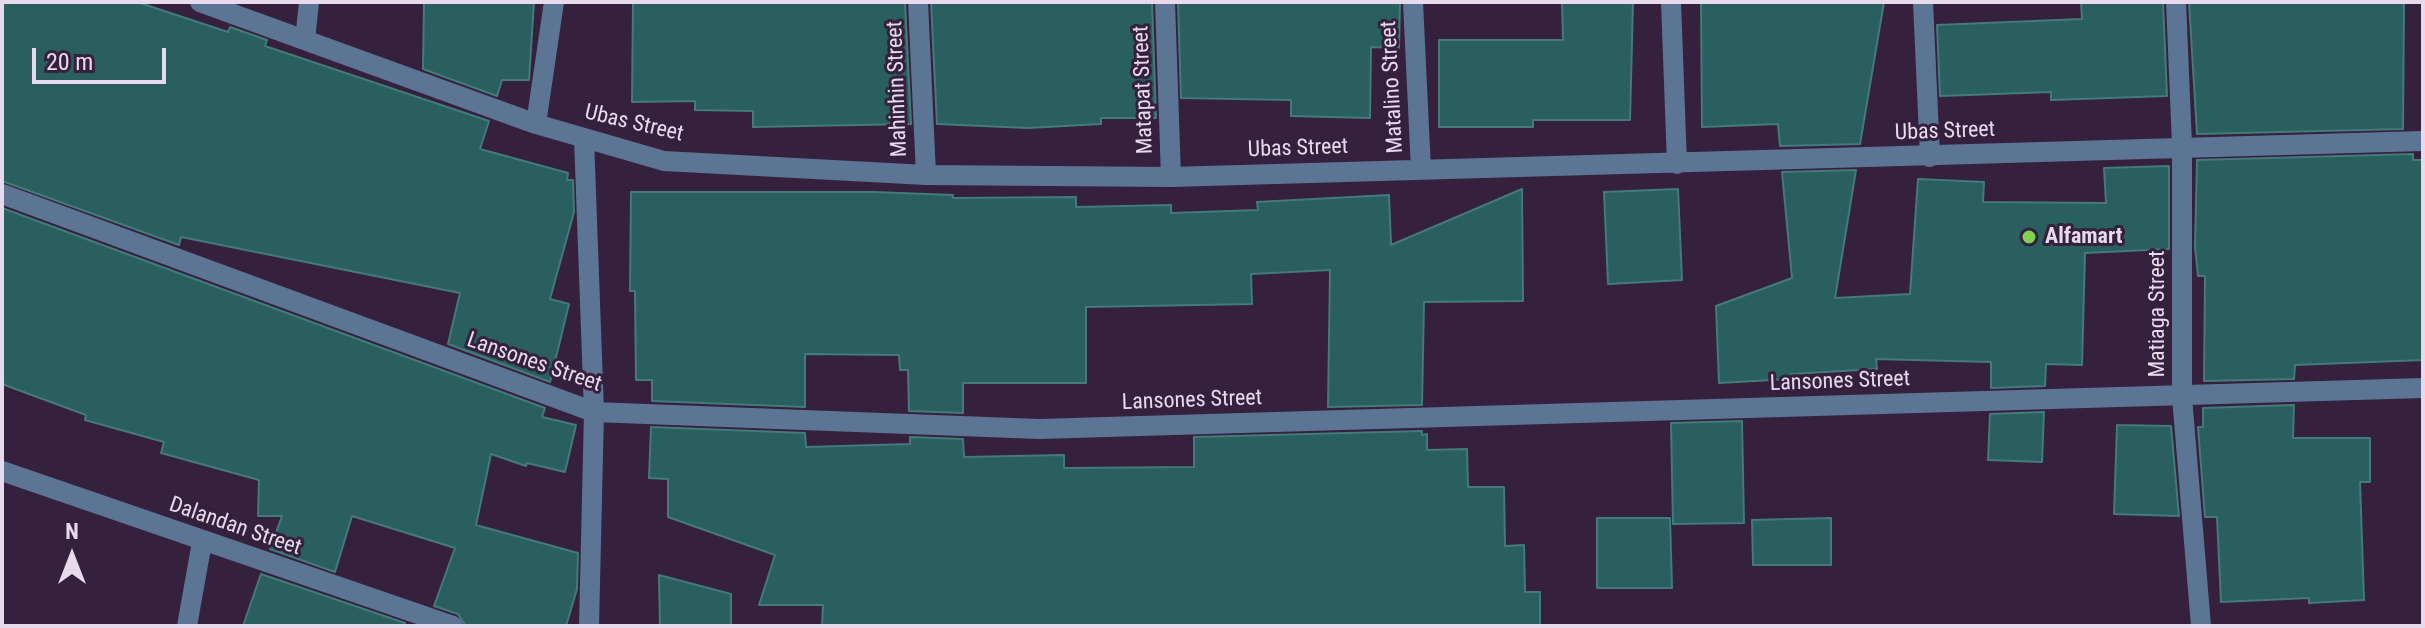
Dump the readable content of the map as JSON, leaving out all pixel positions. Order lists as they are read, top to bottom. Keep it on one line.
{"streets":{"street":["Matalino Street","Mahinhin Street","Matapat Street","Ubas Street","Matiaga Street","Lansones Street","Dalandan Street"]},"crossings":[["Matalino Street","Ubas Street"],["Mahinhin Street","Ubas Street"],["Matapat Street","Ubas Street"],["Ubas Street","Matiaga Street"],["Matiaga Street","Lansones Street"]],"places":["Alfamart"],"scale_bar":"20 m","north":"top"}
